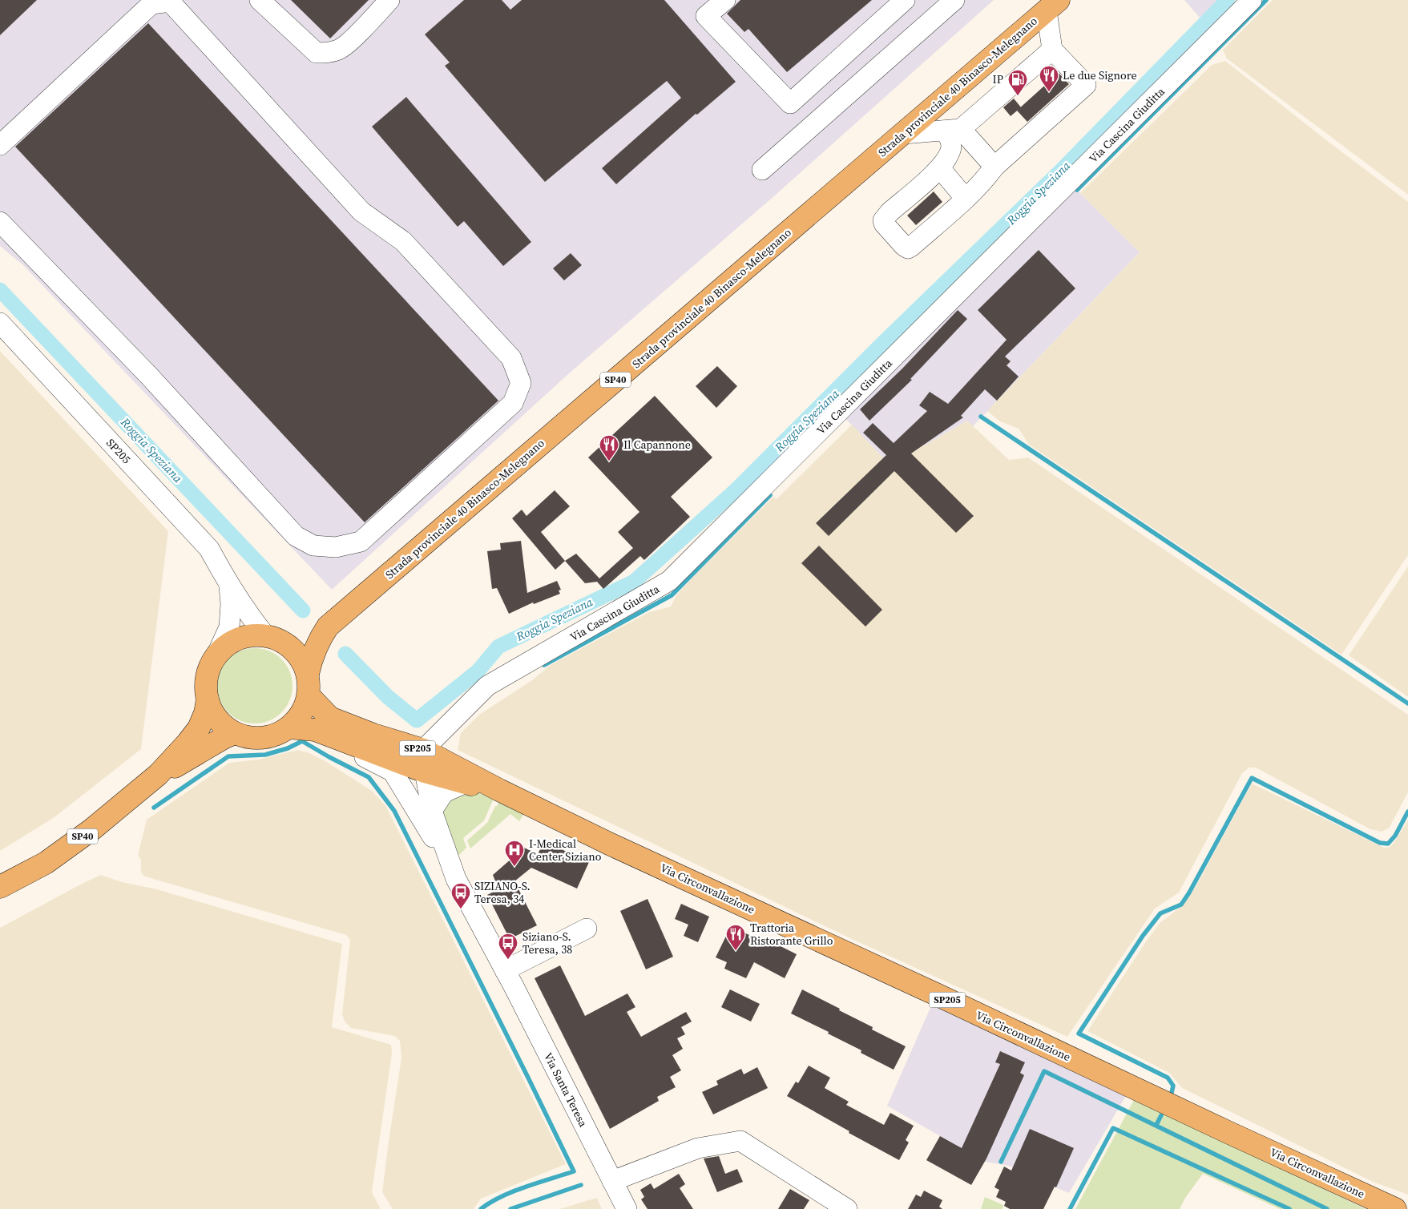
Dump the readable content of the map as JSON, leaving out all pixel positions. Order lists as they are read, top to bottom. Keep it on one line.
{"streets":{"main road":["Strada provinciale 40 Binasco-Melegnano","SP40","SP205","Via Circonvallazione"],"street":["Via Cascina Giuditta","Via Santa Teresa"]},"crossings":[["Strada provinciale 40 Binasco-Melegnano","SP205"],["Via Cascina Giuditta","SP205"],["SP205","Via Circonvallazione"]],"water":["Roggia Speziana"],"places":{"restaurant":["Le due Signore","Il Capannone","Trattoria Ristorante Grillo"],"fuel station":["IP"],"hospital":["I-Medical Center Siziano"],"bus stop":["SIZIANO-S. Teresa, 34","Siziano-S. Teresa, 38"]}}
